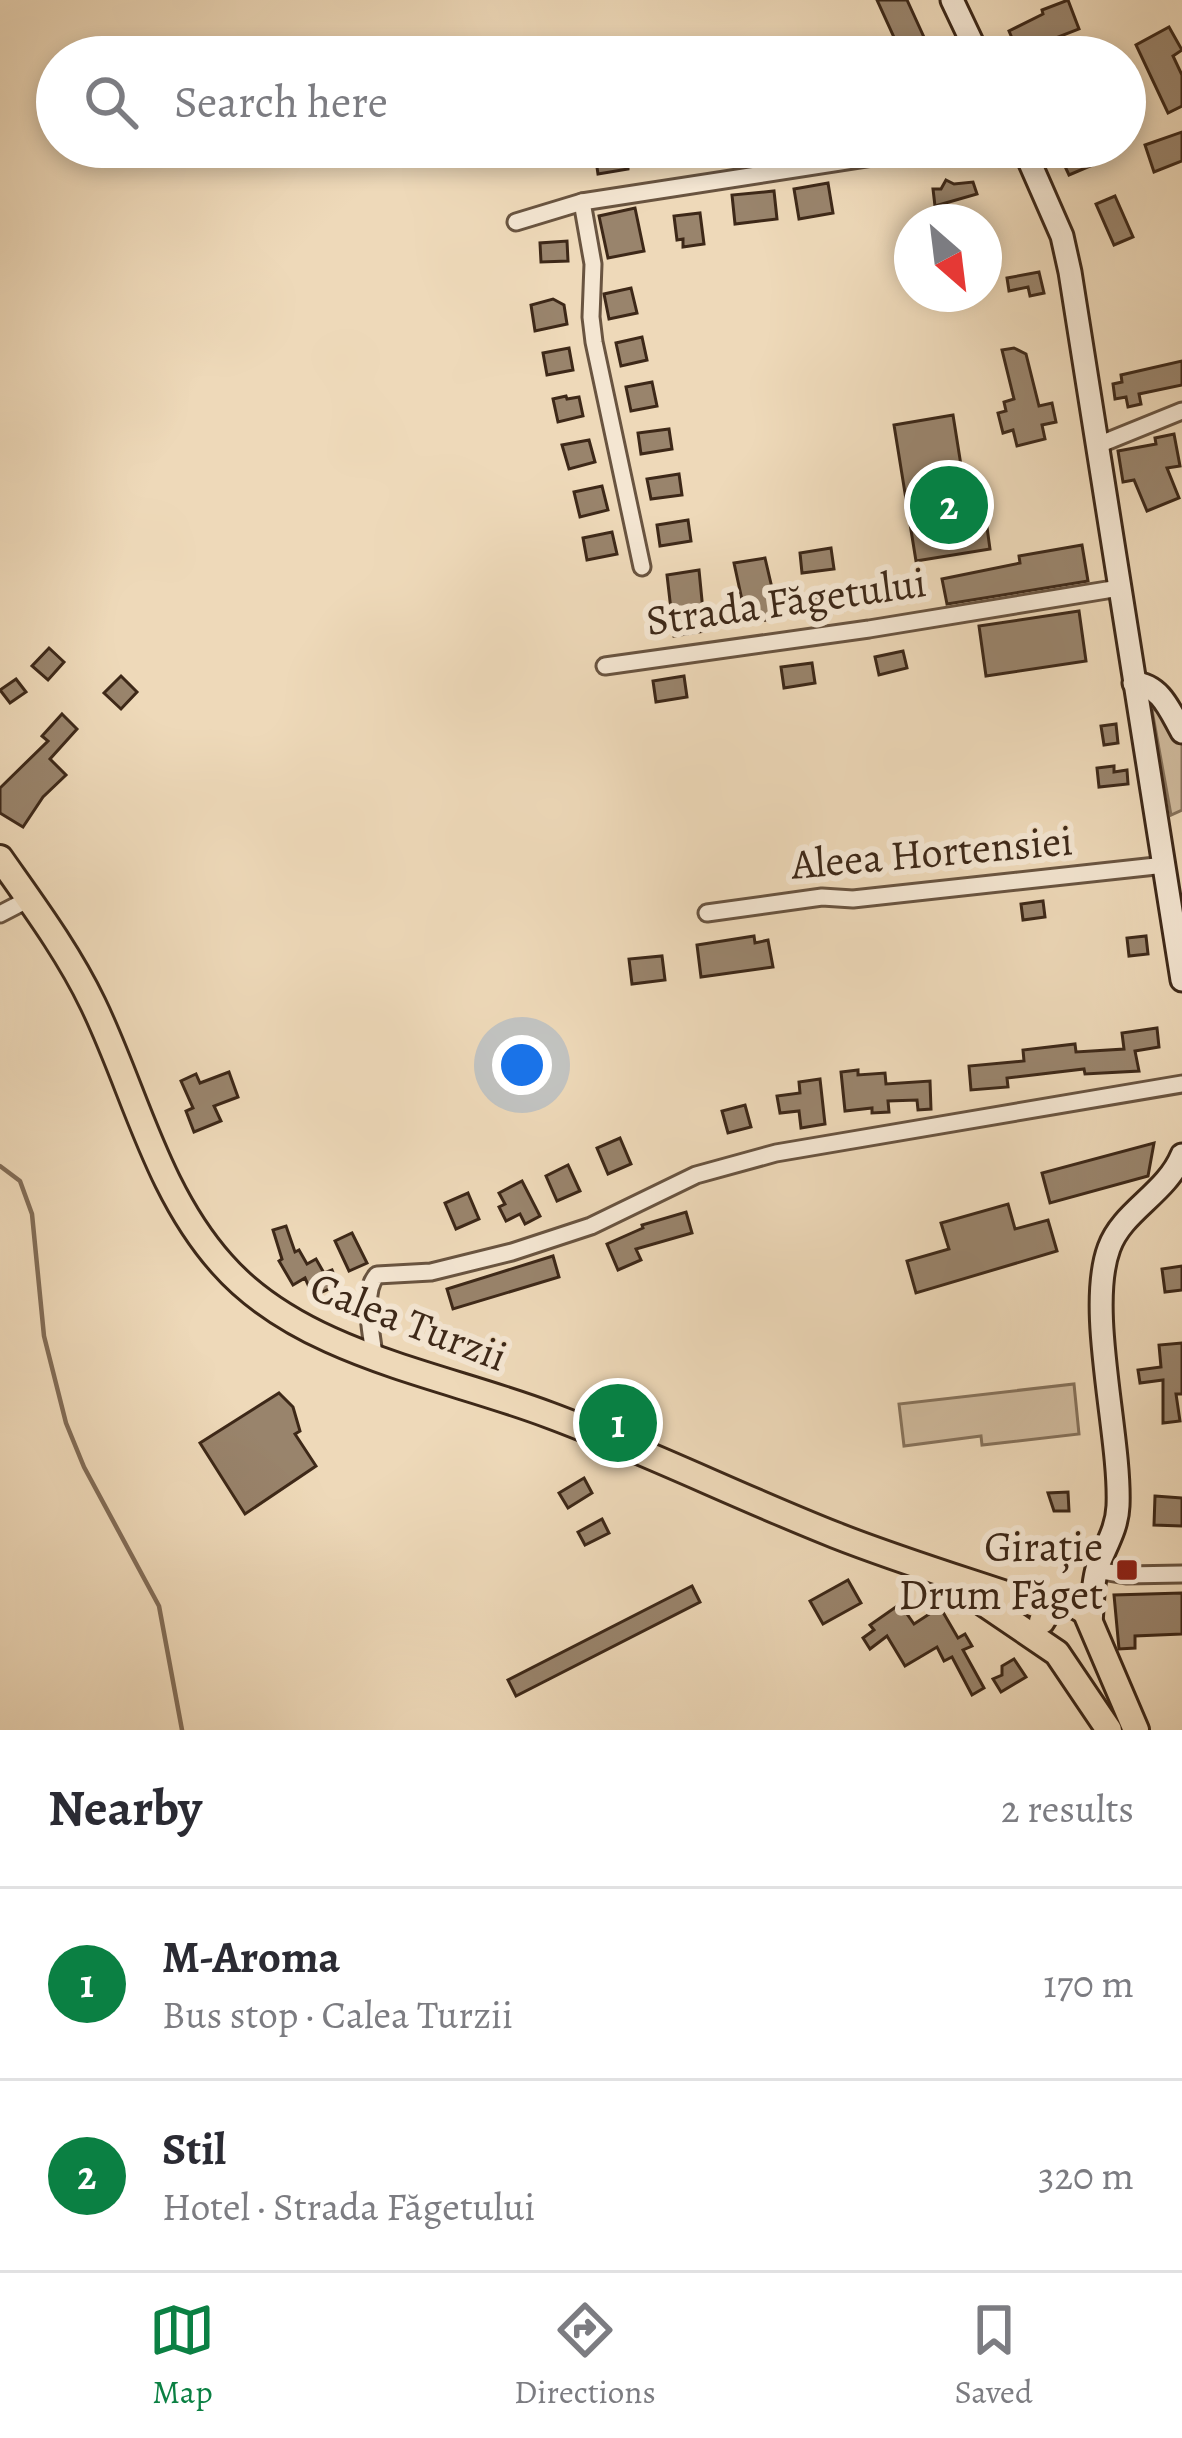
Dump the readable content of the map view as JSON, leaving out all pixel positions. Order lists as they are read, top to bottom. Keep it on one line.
{"streets":{"main road":["Calea Turzii"],"street":["Strada Făgetului","Aleea Hortensiei"]},"places":{"transit":["Girație Drum Făget"]},"north":"bottom right","page":{"search":"Search here","pins":["2","1"],"heading":["Nearby","2 results"],"list":[{"mark":"1","name":"M-Aroma","note":"Bus stop · Calea Turzii","value":"170 m"},{"mark":"2","name":"Stil","note":"Hotel · Strada Făgetului","value":"320 m"}],"nav":["Map","Directions","Saved"]}}
